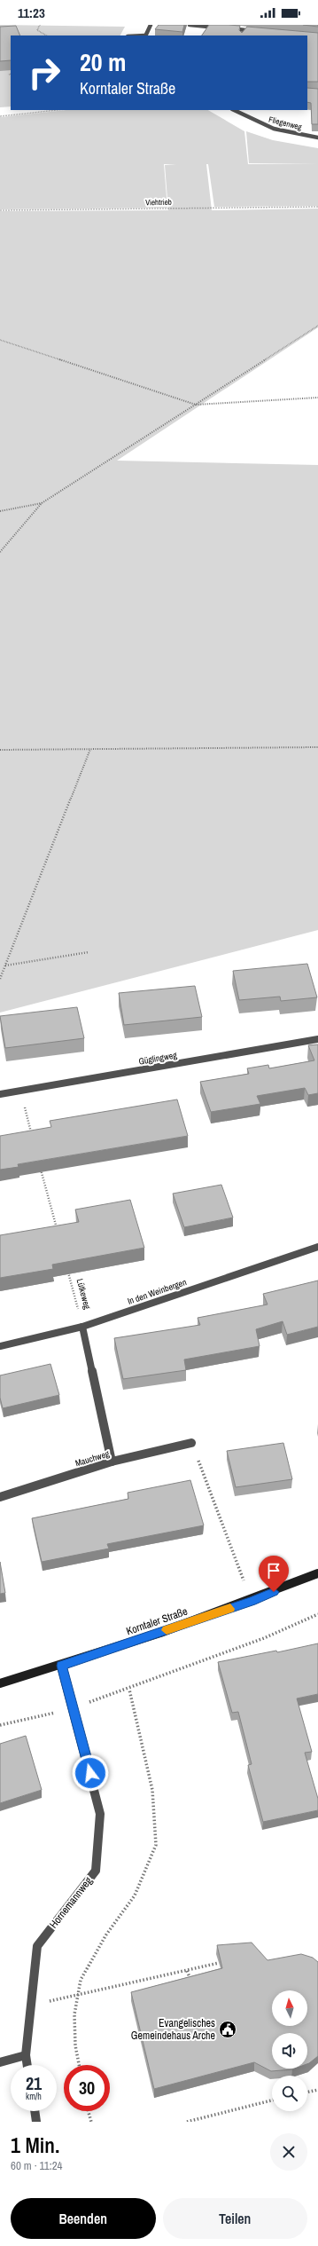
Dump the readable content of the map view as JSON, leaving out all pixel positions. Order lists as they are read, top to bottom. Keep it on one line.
{"streets":{"street":["Fliegenweg","Güglingweg","In den Weinbergen","Mauchweg","Korntaler Straße","Hornemannweg"],"path":["Viehtrieb","Lütkeweg"]},"crossings":[["In den Weinbergen","Lütkeweg"],["Korntaler Straße","Hornemannweg"]],"places":{"public building":["Evangelisches Gemeindehaus Arche"]},"north":"top","page":{"status":"11:23","turn":["20 m","Korntaler Straße"],"speed":"21 km/h","limit":"30","heading":["1 Min.","60 m · 11:24"],"buttons":["Beenden","Teilen"]}}
